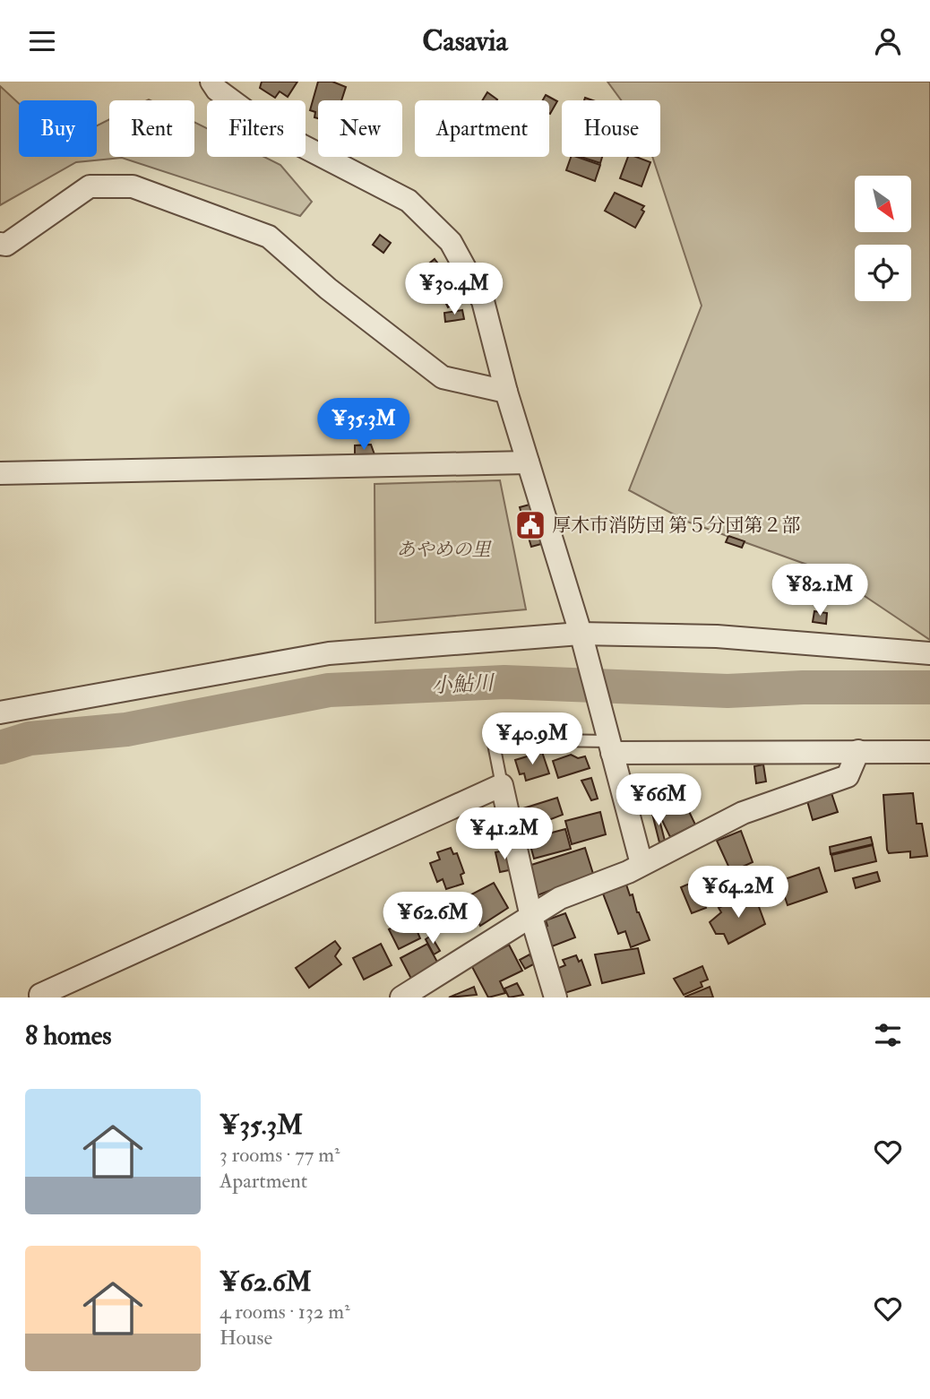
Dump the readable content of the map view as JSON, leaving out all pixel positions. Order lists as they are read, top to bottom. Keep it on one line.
{"water":["小鮎川"],"parks":["あやめの里"],"places":{"public building":["厚木市消防団 第５分団第２部"]},"north":"bottom right","page":{"header":"Casavia","chip":["Buy","Rent","Filters","New","Apartment","House"],"price":["¥30.4M","¥35.3M","¥82.1M","¥40.9M","¥66M","¥41.2M","¥64.2M","¥62.6M"],"heading":"8 homes","list":[{"name":"¥35.3M","note":"3 rooms · 77 m² · Apartment"},{"name":"¥62.6M","note":"4 rooms · 132 m² · House"}]}}
